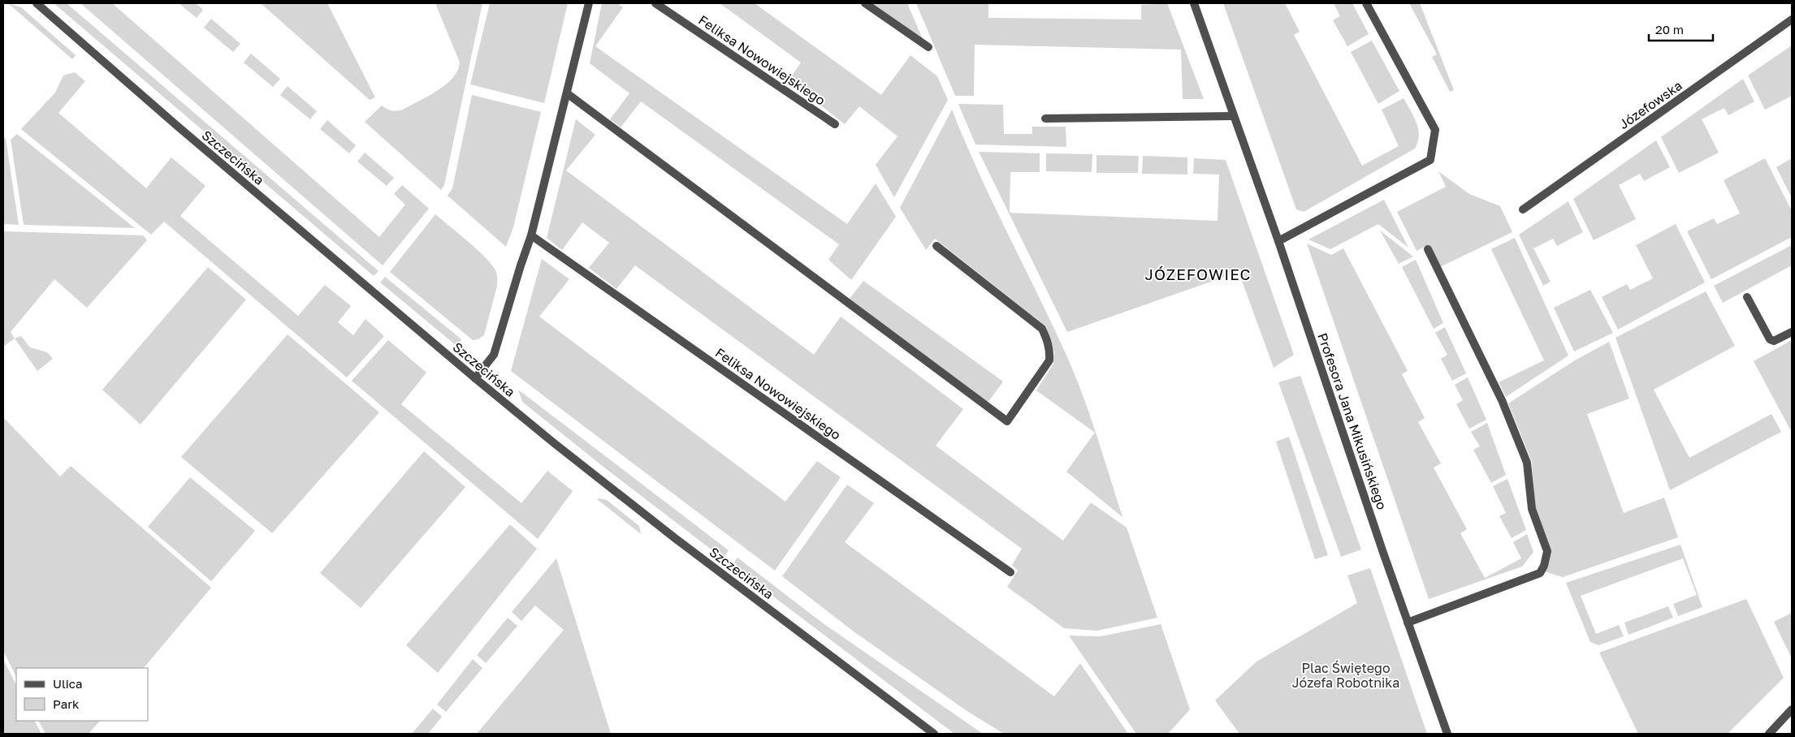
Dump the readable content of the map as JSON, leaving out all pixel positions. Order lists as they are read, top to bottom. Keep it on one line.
{"streets":{"street":["Feliksa Nowowiejskiego","Józefowska","Szczecińska","Profesora Jana Mikusińskiego"]},"districts":["JÓZEFOWIEC"],"parks":["Plac Świętego Józefa Robotnika"],"legend":["Ulica","Park"],"scale_bar":"20 m"}
